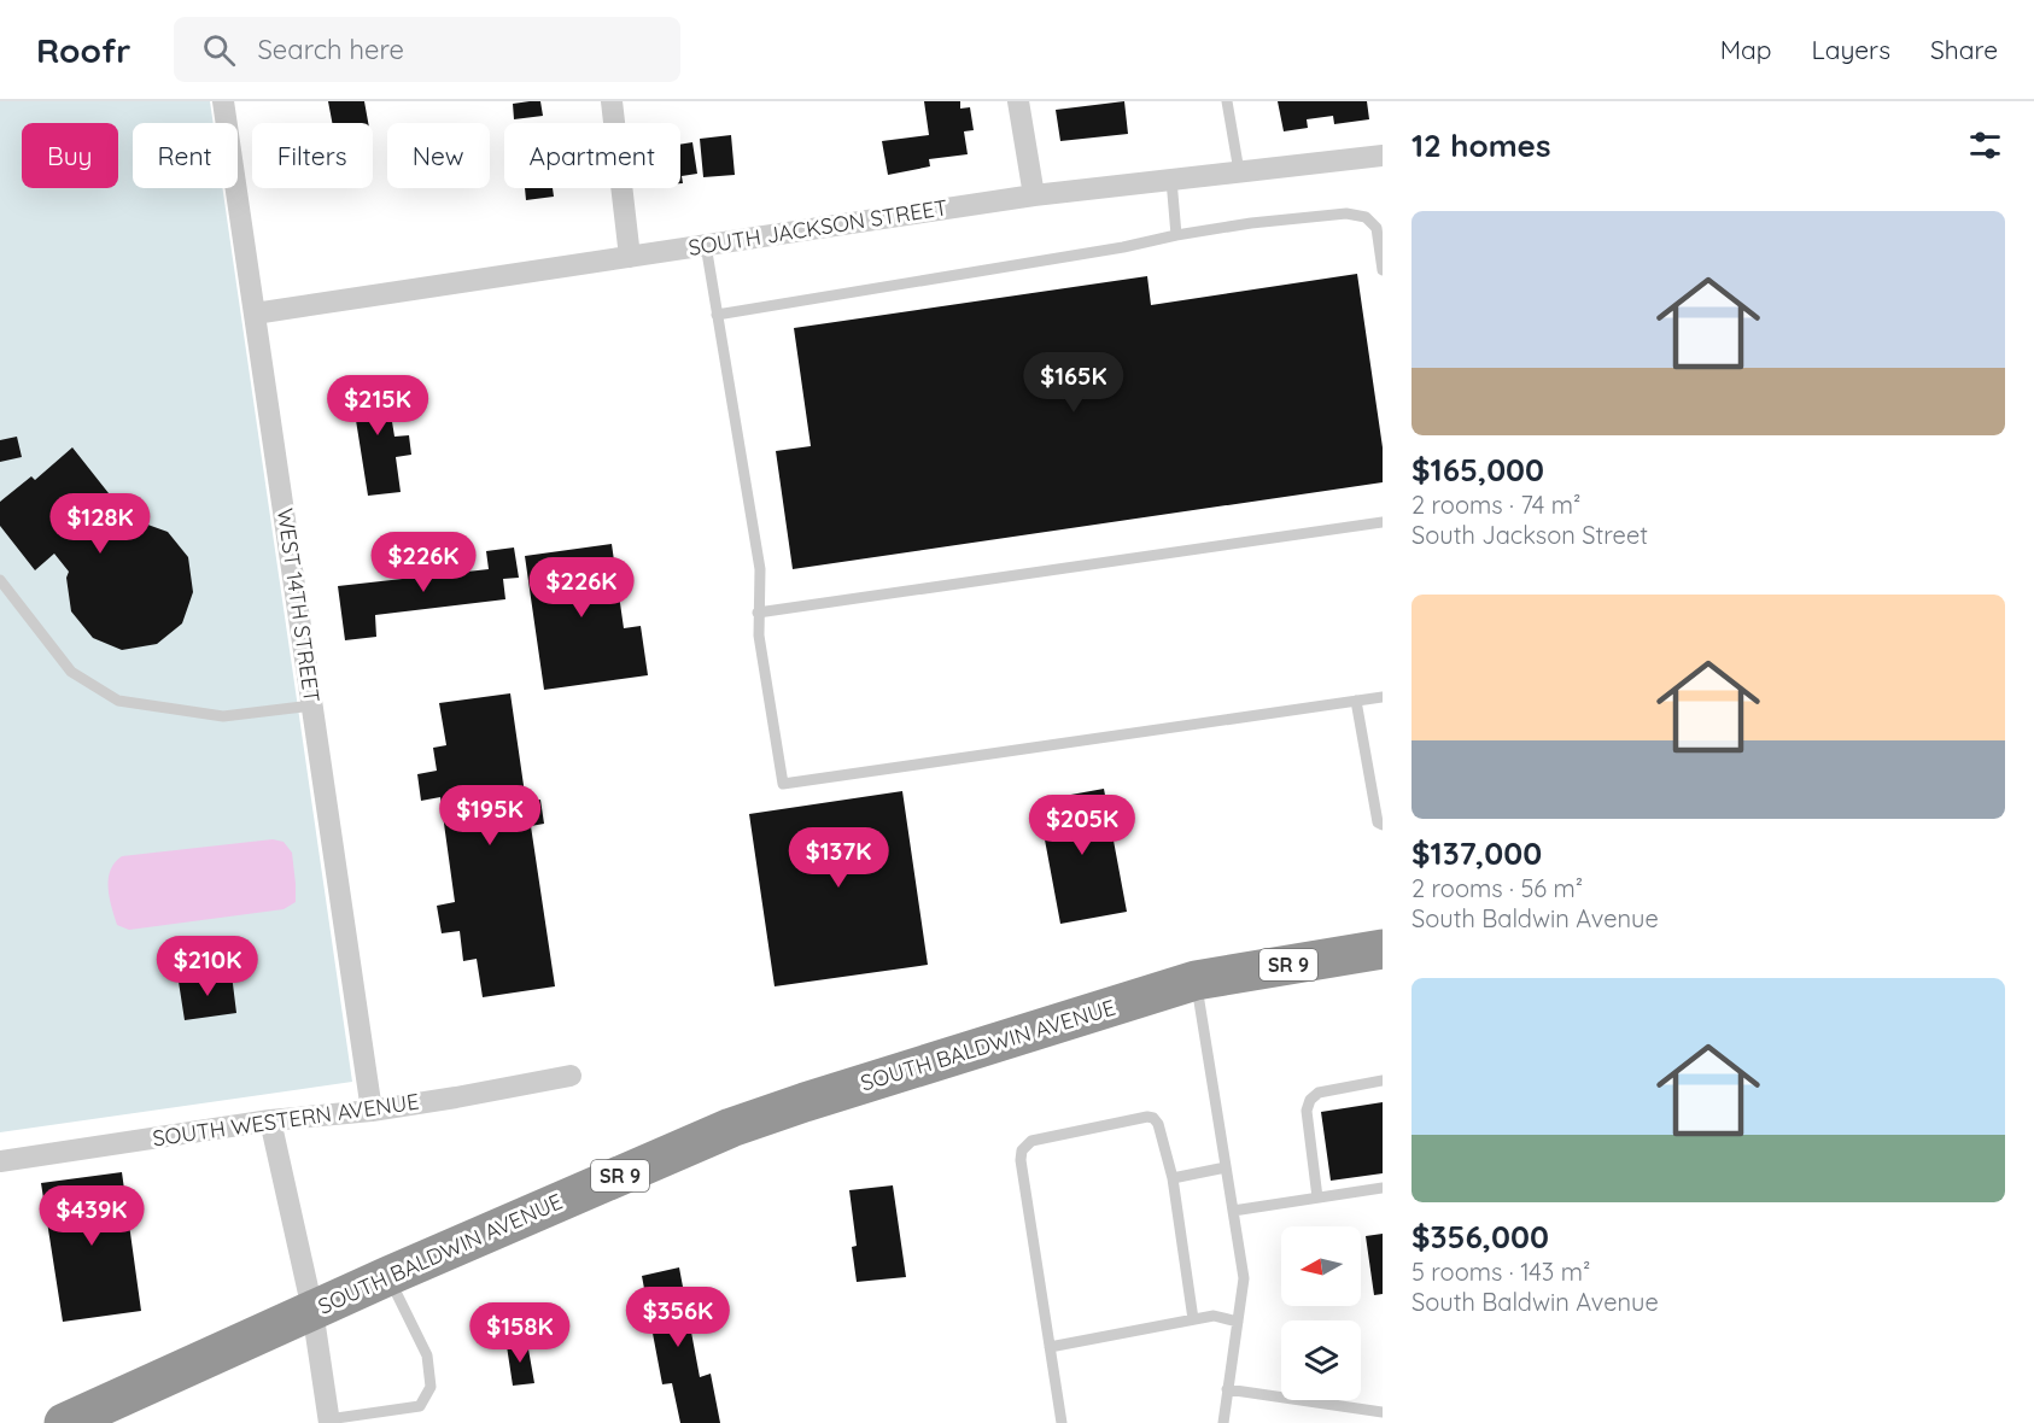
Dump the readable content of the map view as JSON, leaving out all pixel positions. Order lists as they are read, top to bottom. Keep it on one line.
{"streets":{"highway":["SR 9","SOUTH BALDWIN AVENUE"],"street":["SOUTH JACKSON STREET","WEST 14TH STREET","SOUTH WESTERN AVENUE"]},"crossings":[["SOUTH JACKSON STREET","WEST 14TH STREET"],["WEST 14TH STREET","SOUTH WESTERN AVENUE"],["SR 9","SOUTH BALDWIN AVENUE"]],"north":"left","page":{"header":"Roofr","search":"Search here","nav":["Map","Layers","Share"],"heading":"12 homes","chip":["Buy","Rent","Filters","New","Apartment"],"list":[{"name":"$165,000","note":"2 rooms · 74 m² · South Jackson Street"},{"name":"$137,000","note":"2 rooms · 56 m² · South Baldwin Avenue"},{"name":"$356,000","note":"5 rooms · 143 m² · South Baldwin Avenue"}],"price":["$165K","$215K","$128K","$226K","$226K","$195K","$205K","$137K","$210K","$439K","$356K","$158K"]}}
